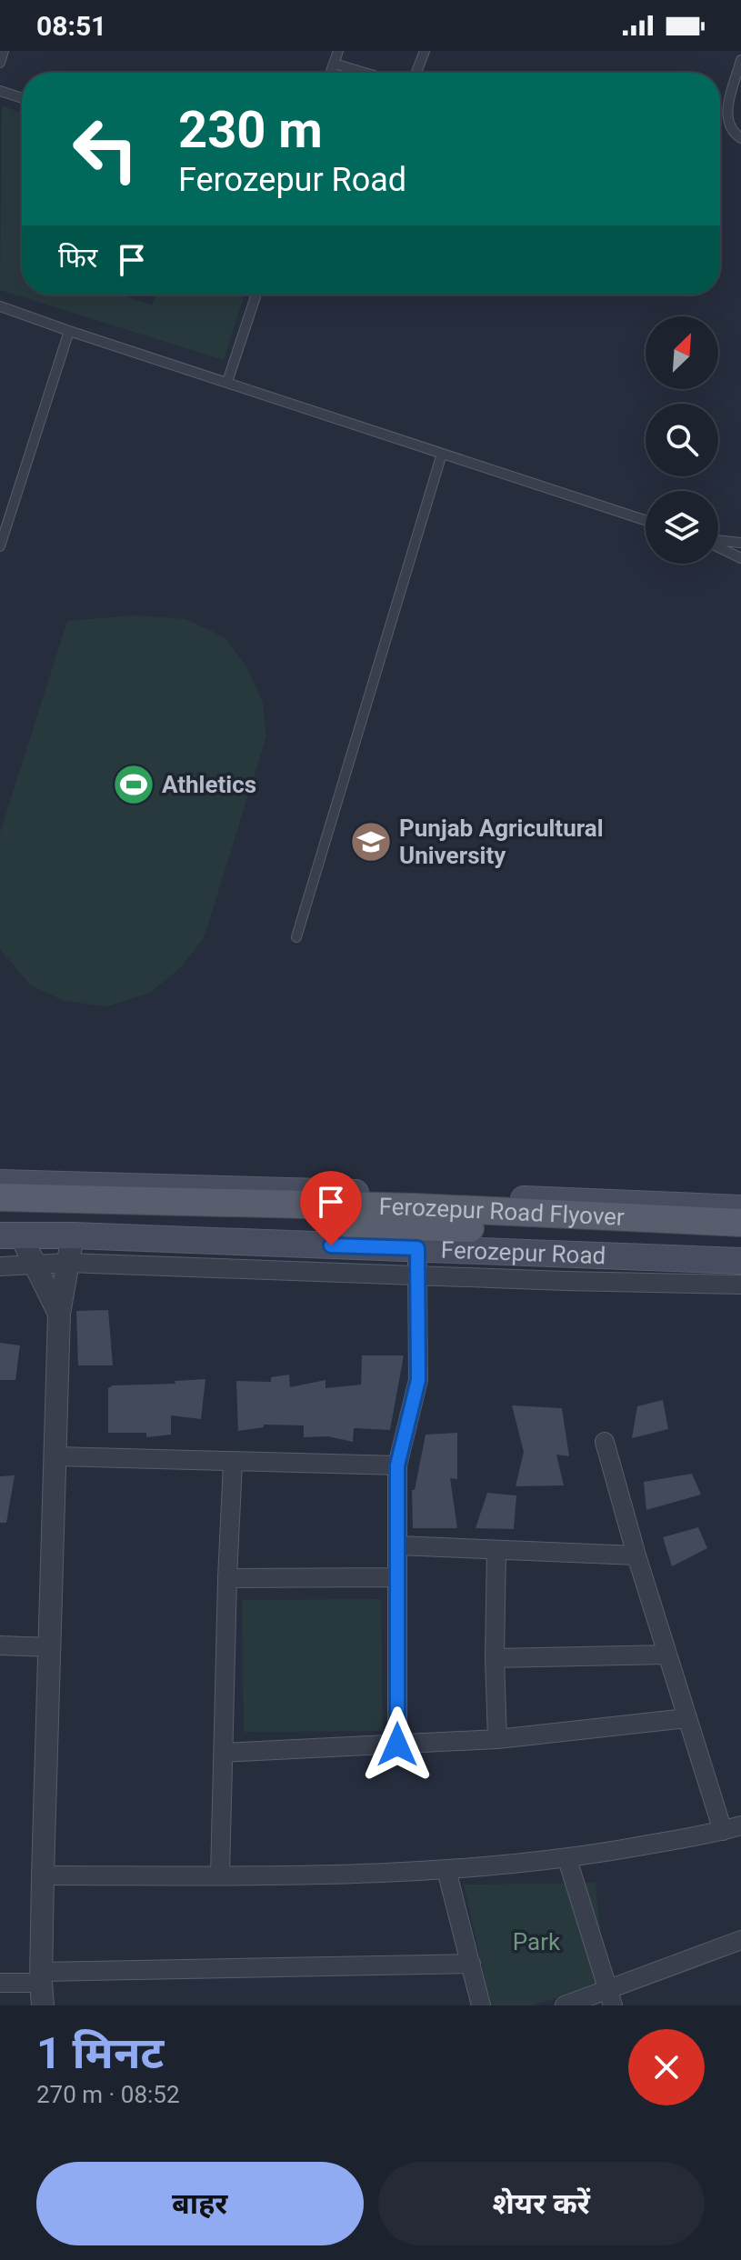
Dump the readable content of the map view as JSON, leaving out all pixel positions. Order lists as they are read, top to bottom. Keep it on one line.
{"streets":{"main road":["Ferozepur Road Flyover","Ferozepur Road"]},"parks":["Park"],"places":{"sports":["Athletics"],"school or university":["Punjab Agricultural University"]},"north":"top right","page":{"status":"08:51","turn":["230 m","Ferozepur Road"],"then":"फिर","heading":["1 मिनट","270 m · 08:52"],"buttons":["बाहर","शेयर करें"]}}
